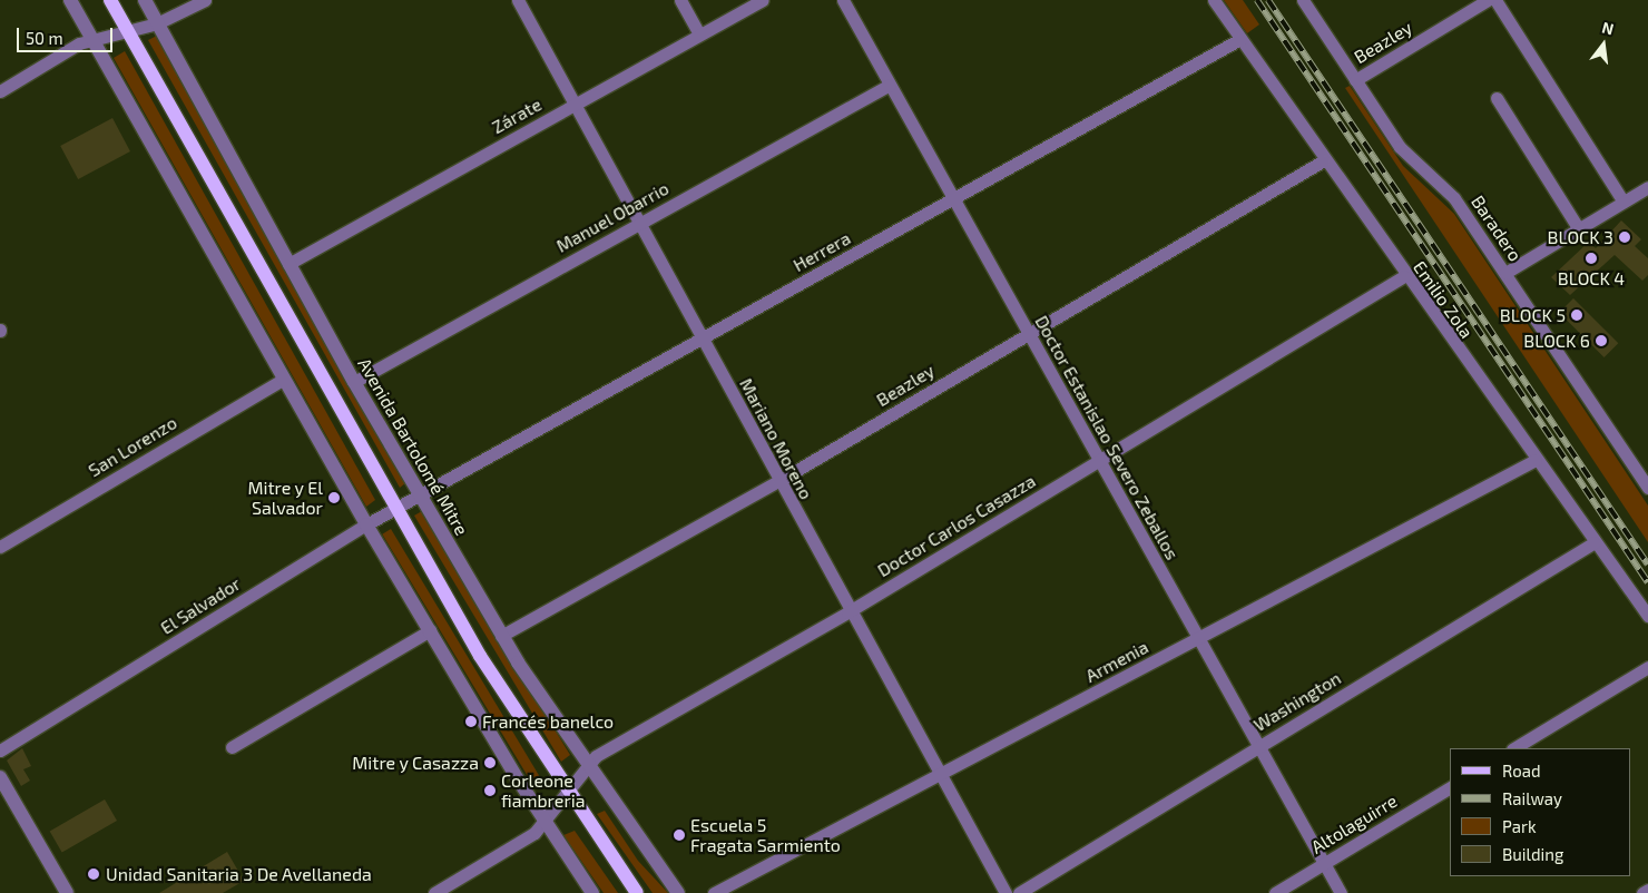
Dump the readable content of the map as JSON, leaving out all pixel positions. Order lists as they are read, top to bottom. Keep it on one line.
{"streets":{"street":["Beazley","Zárate","Manuel Obarrio","Baradero","Herrera","Emilio Zola","Doctor Estanislao Severo Zeballos","Mariano Moreno","San Lorenzo","Avenida Bartolomé Mitre","Doctor Carlos Casazza","El Salvador","Armenia","Washington","Altolaguirre"]},"crossings":[["Beazley","Baradero"],["Beazley","Emilio Zola"],["Beazley","Doctor Estanislao Severo Zeballos"],["Beazley","Mariano Moreno"],["Beazley","Avenida Bartolomé Mitre"],["Zárate","Mariano Moreno"],["Zárate","Avenida Bartolomé Mitre"],["Manuel Obarrio","Doctor Estanislao Severo Zeballos"],["Manuel Obarrio","Mariano Moreno"],["Manuel Obarrio","Avenida Bartolomé Mitre"],["Herrera","Emilio Zola"],["Herrera","Doctor Estanislao Severo Zeballos"],["Herrera","Mariano Moreno"],["Herrera","Avenida Bartolomé Mitre"],["Herrera","El Salvador"],["Emilio Zola","Doctor Carlos Casazza"],["Emilio Zola","Armenia"],["Emilio Zola","Washington"],["Doctor Estanislao Severo Zeballos","Doctor Carlos Casazza"],["Doctor Estanislao Severo Zeballos","Armenia"],["Doctor Estanislao Severo Zeballos","Washington"],["Doctor Estanislao Severo Zeballos","Altolaguirre"],["Mariano Moreno","Doctor Carlos Casazza"],["Mariano Moreno","Armenia"],["Avenida Bartolomé Mitre","Doctor Carlos Casazza"],["Avenida Bartolomé Mitre","El Salvador"]],"places":["BLOCK 3","BLOCK 4","BLOCK 5","BLOCK 6","Mitre y El Salvador","Francés banelco","Mitre y Casazza","Corleone fiambreria","Escuela 5 Fragata Sarmiento","Unidad Sanitaria 3 De Avellaneda"],"legend":["Road","Railway","Park","Building"],"scale_bar":"50 m","north":"top"}
